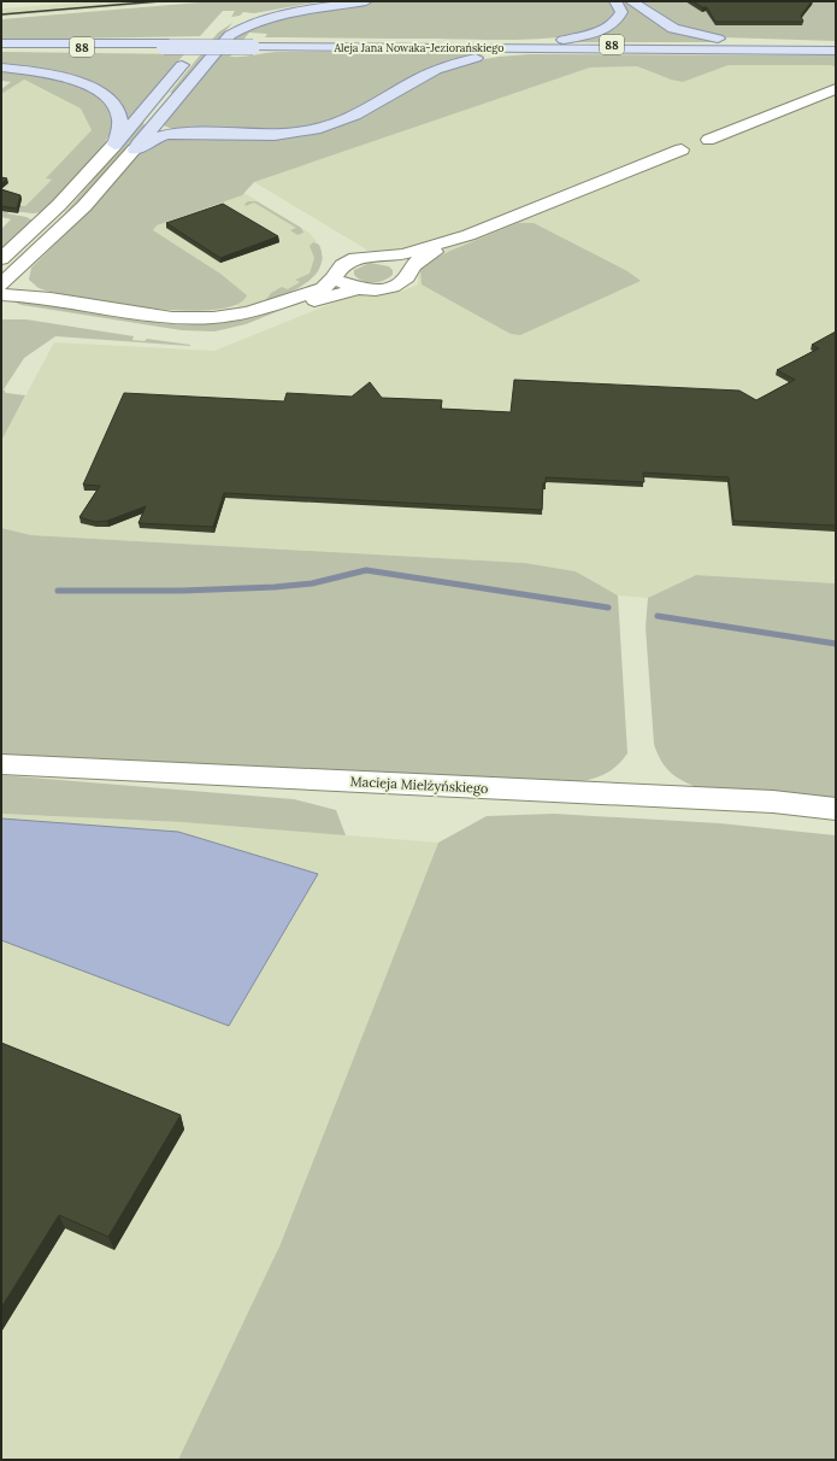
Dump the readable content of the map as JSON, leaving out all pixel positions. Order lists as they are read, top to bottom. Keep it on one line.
{"streets":{"main road":["88","Aleja Jana Nowaka-Jeziorańskiego"],"street":["Macieja Mielżyńskiego"]}}
